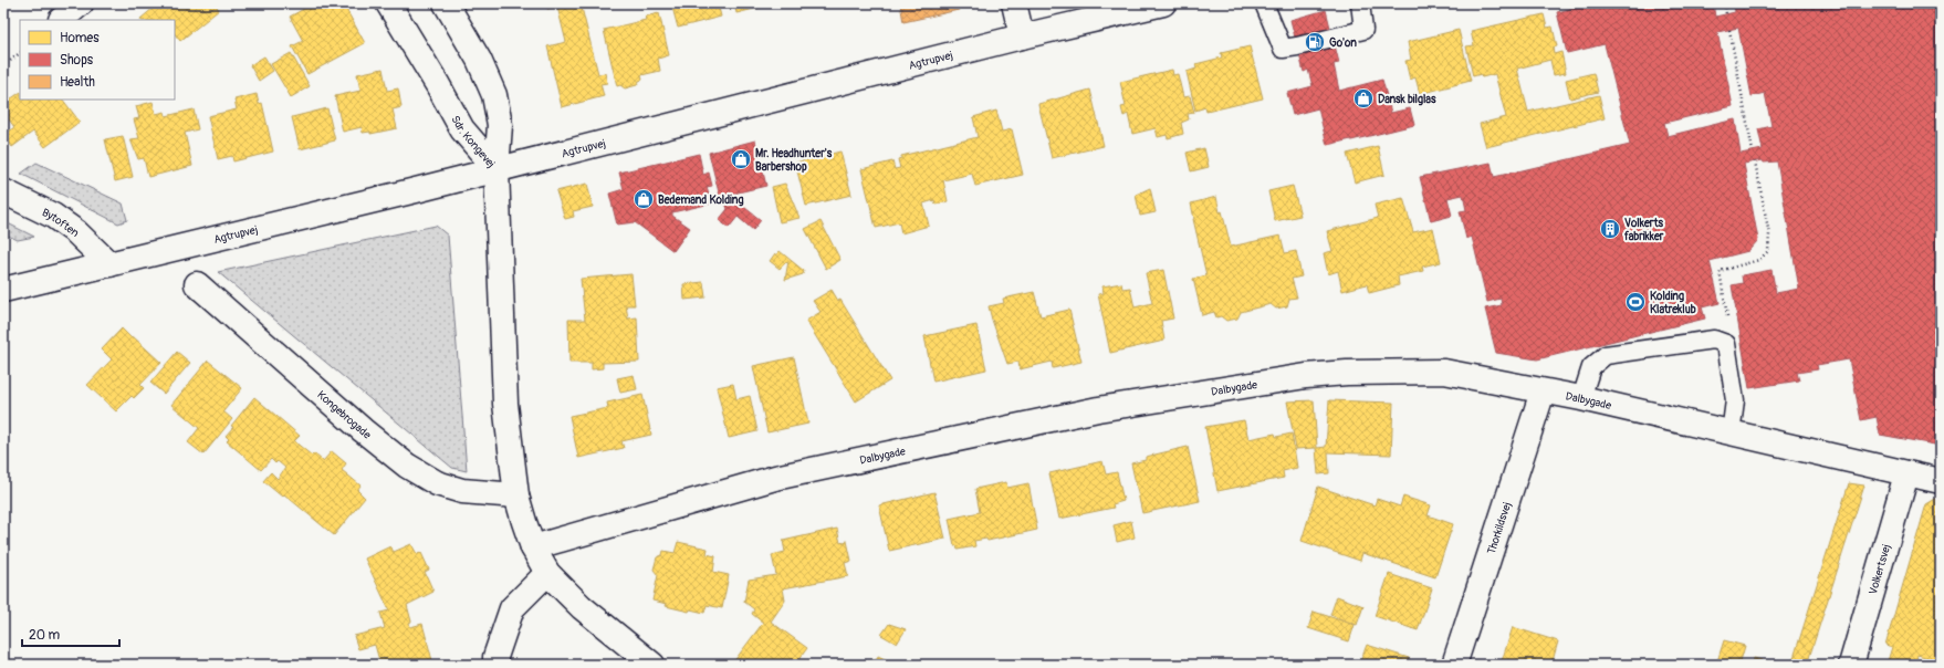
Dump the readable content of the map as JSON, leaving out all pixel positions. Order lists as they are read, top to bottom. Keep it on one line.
{"streets":{"street":["Agtrupvej","Sdr. Kongevej","Bytoften","Dalbygade","Kongebrogade","Thorkildsvej","Volkertsvej"]},"crossings":[["Agtrupvej","Sdr. Kongevej"],["Agtrupvej","Bytoften"],["Dalbygade","Thorkildsvej"],["Dalbygade","Volkertsvej"]],"places":{"fuel station":["Go'on"],"shop":["Dansk bilglas","Mr. Headhunter's Barbershop","Bedemand Kolding"],"building":["Volkerts fabrikker"],"sports":["Kolding Klatreklub"]},"legend":["Homes","Shops","Health"],"scale_bar":"20 m"}
